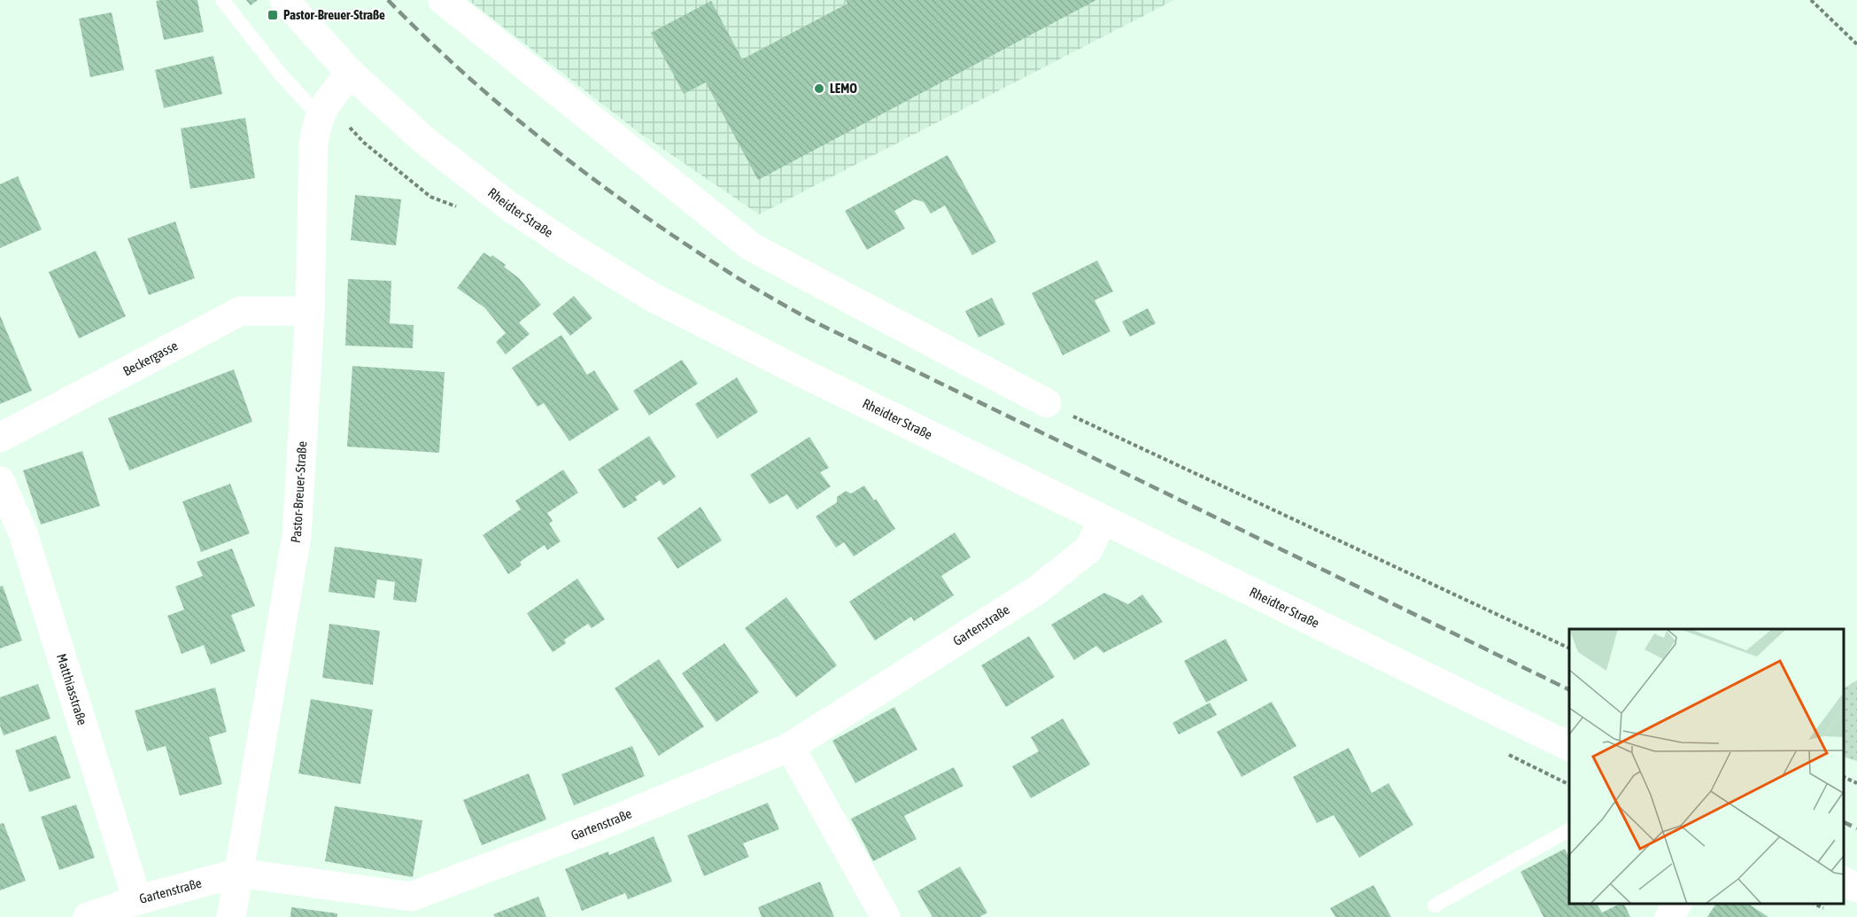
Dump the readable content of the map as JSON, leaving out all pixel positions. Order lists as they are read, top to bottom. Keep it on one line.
{"streets":{"street":["Rheidter Straße","Beckergasse","Pastor-Breuer-Straße","Gartenstraße","Matthiasstraße"]},"crossings":[["Rheidter Straße","Pastor-Breuer-Straße"],["Rheidter Straße","Gartenstraße"],["Beckergasse","Pastor-Breuer-Straße"],["Pastor-Breuer-Straße","Gartenstraße"],["Gartenstraße","Matthiasstraße"]],"places":{"transit":["Pastor-Breuer-Straße"],"other":["LEMO"]}}
